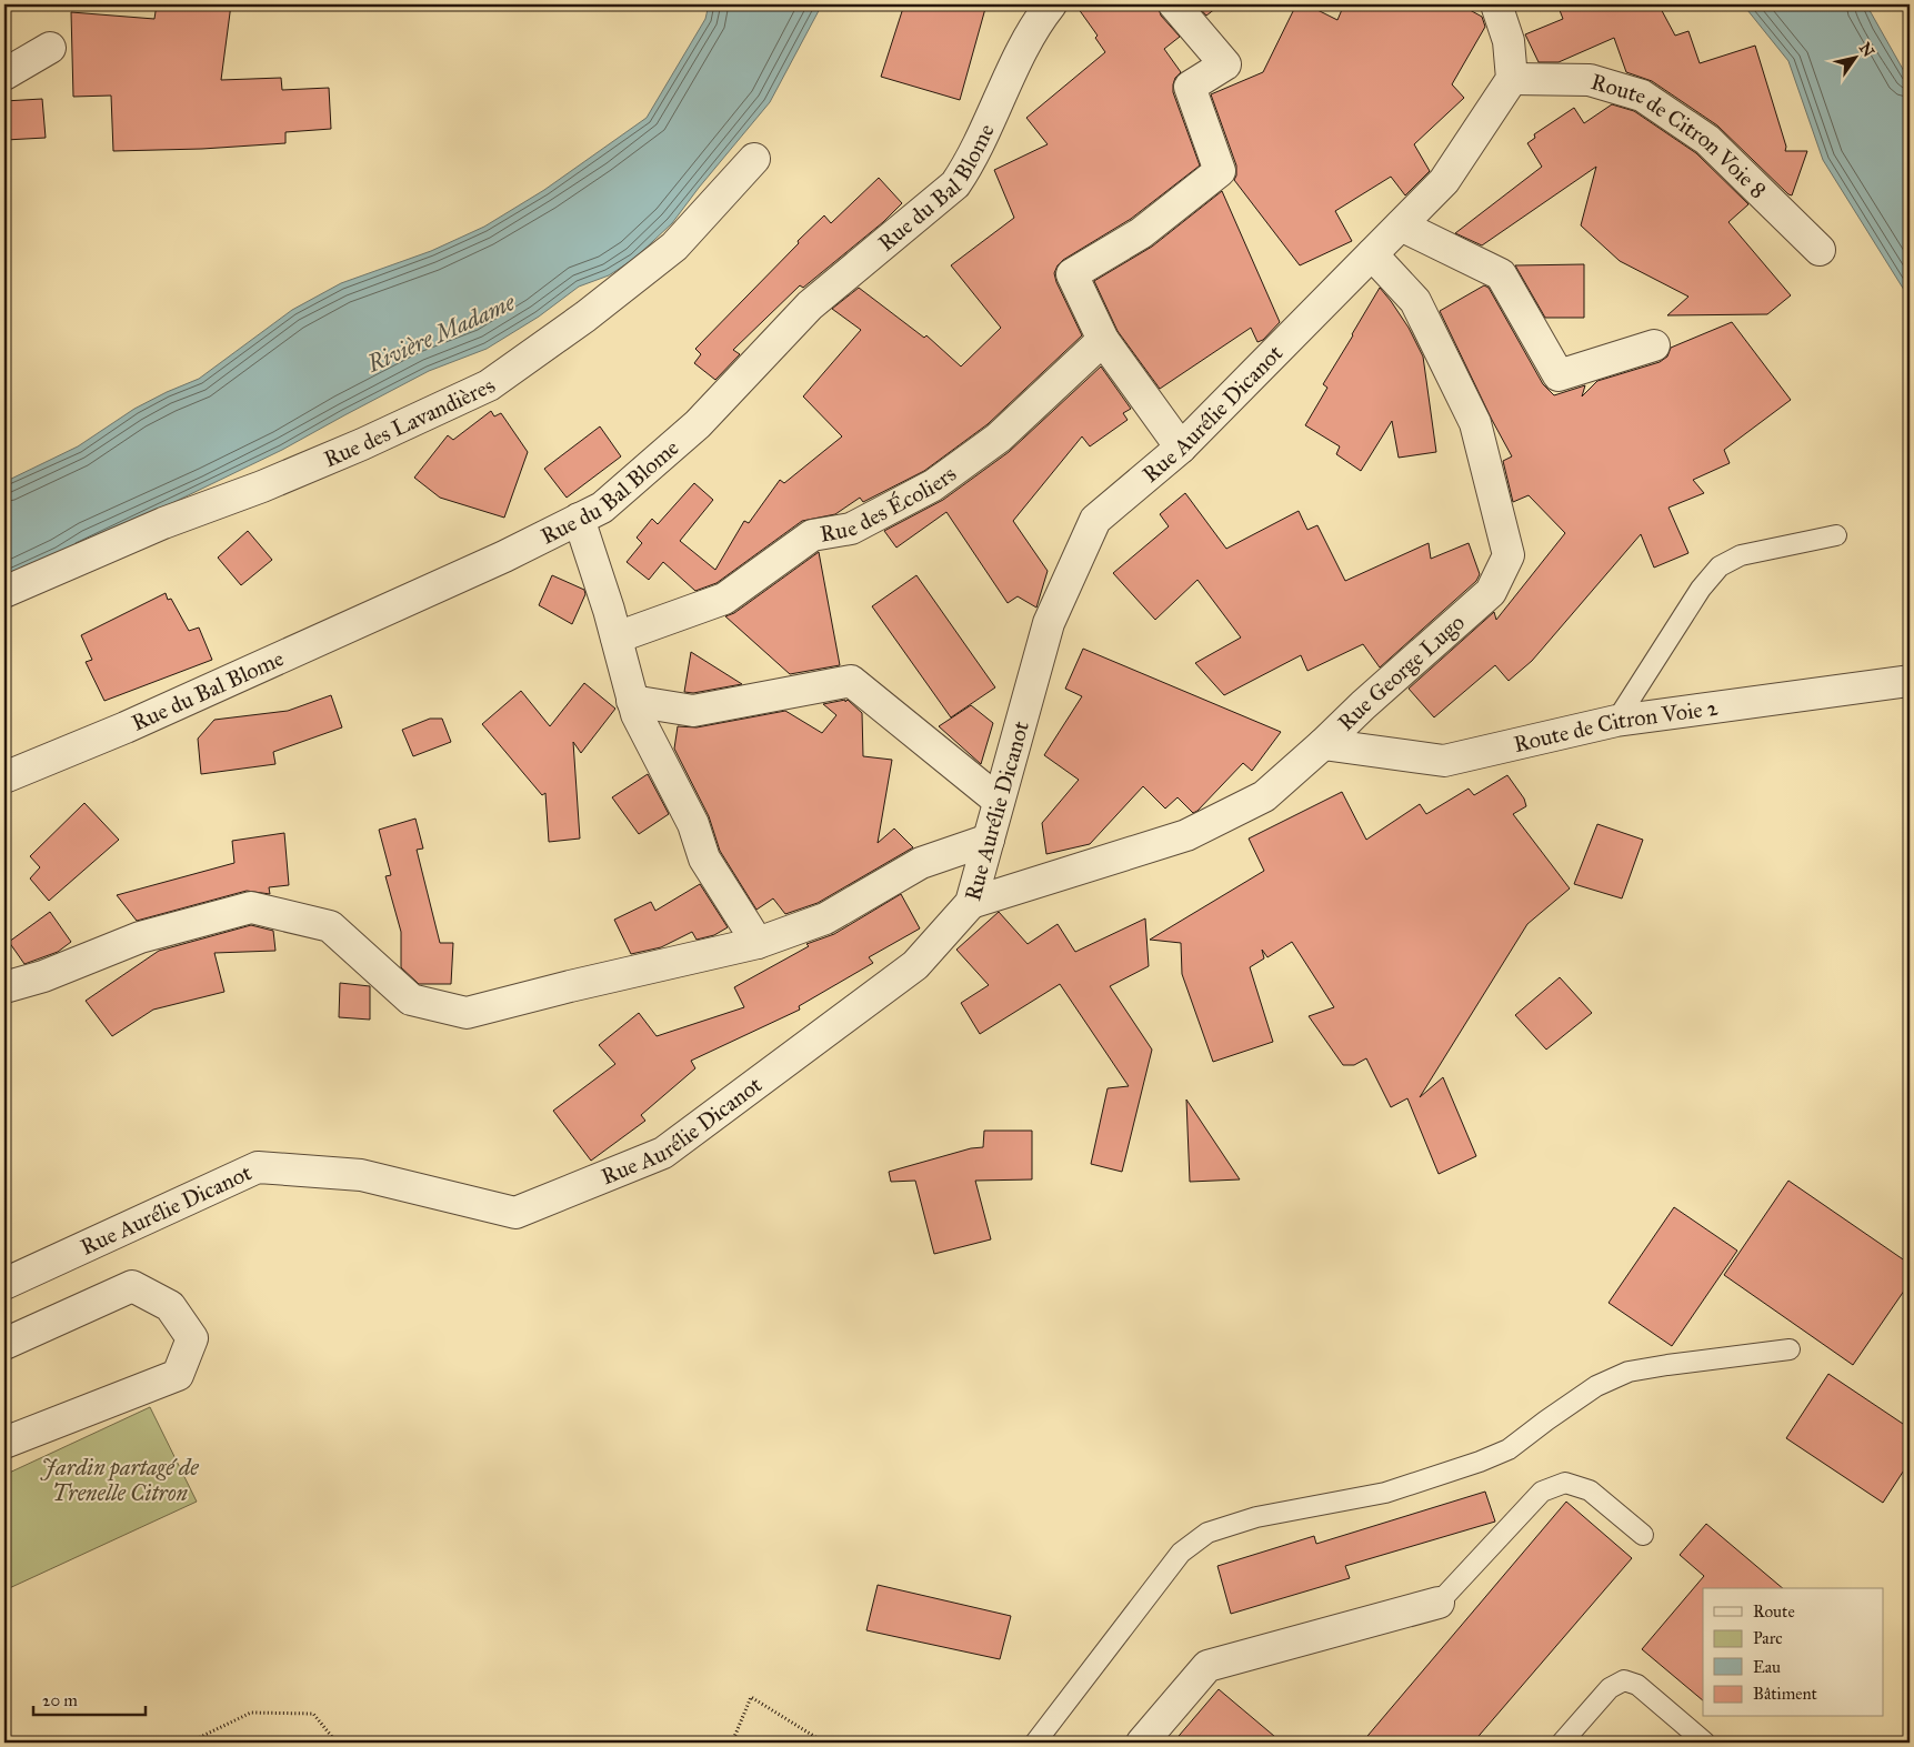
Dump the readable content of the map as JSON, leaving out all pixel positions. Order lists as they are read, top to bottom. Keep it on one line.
{"streets":{"street":["Route de Citron Voie 8","Rue du Bal Blome","Rue Aurélie Dicanot","Rue des Lavandières","Rue des Écoliers","Rue George Lugo","Route de Citron Voie 2"]},"crossings":[["Route de Citron Voie 8","Rue Aurélie Dicanot"],["Rue Aurélie Dicanot","Rue George Lugo"],["Rue George Lugo","Route de Citron Voie 2"]],"water":["Rivière Madame"],"parks":["Jardin partagé de Trenelle Citron"],"legend":["Route","Parc","Eau","Bâtiment"],"scale_bar":"20 m","north":"top right"}
